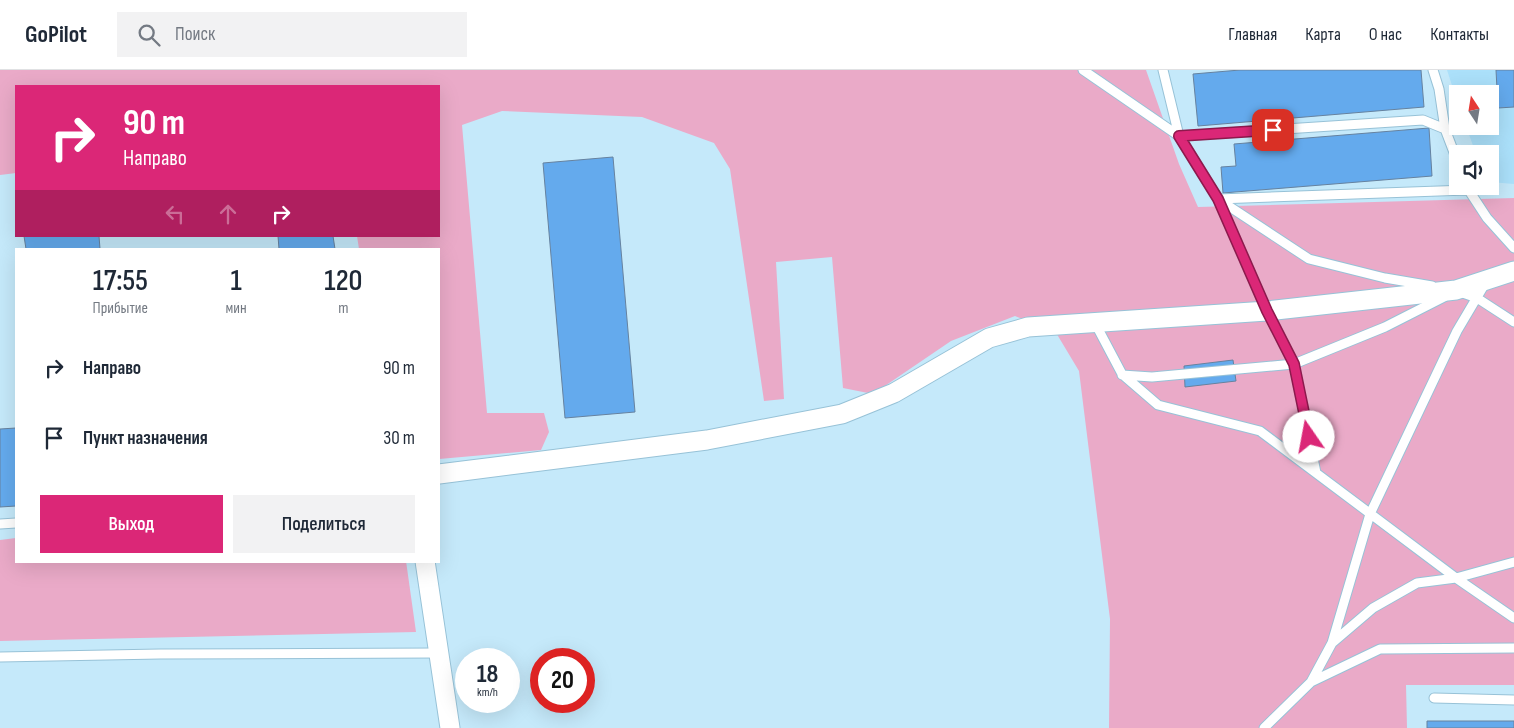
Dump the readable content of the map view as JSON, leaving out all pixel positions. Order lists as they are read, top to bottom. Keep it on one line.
{"north":"top","page":{"header":"GoPilot","search":"Поиск","nav":["Главная","Карта","О нас","Контакты"],"turn":["90 m","Направо"],"eta":["17:55","Прибытие","1","мин","120","m"],"list":[{"name":"Направо","value":"90 m"},{"name":"Пункт назначения","value":"30 m"}],"buttons":["Выход","Поделиться"],"speed":"18 km/h","limit":"20"}}
